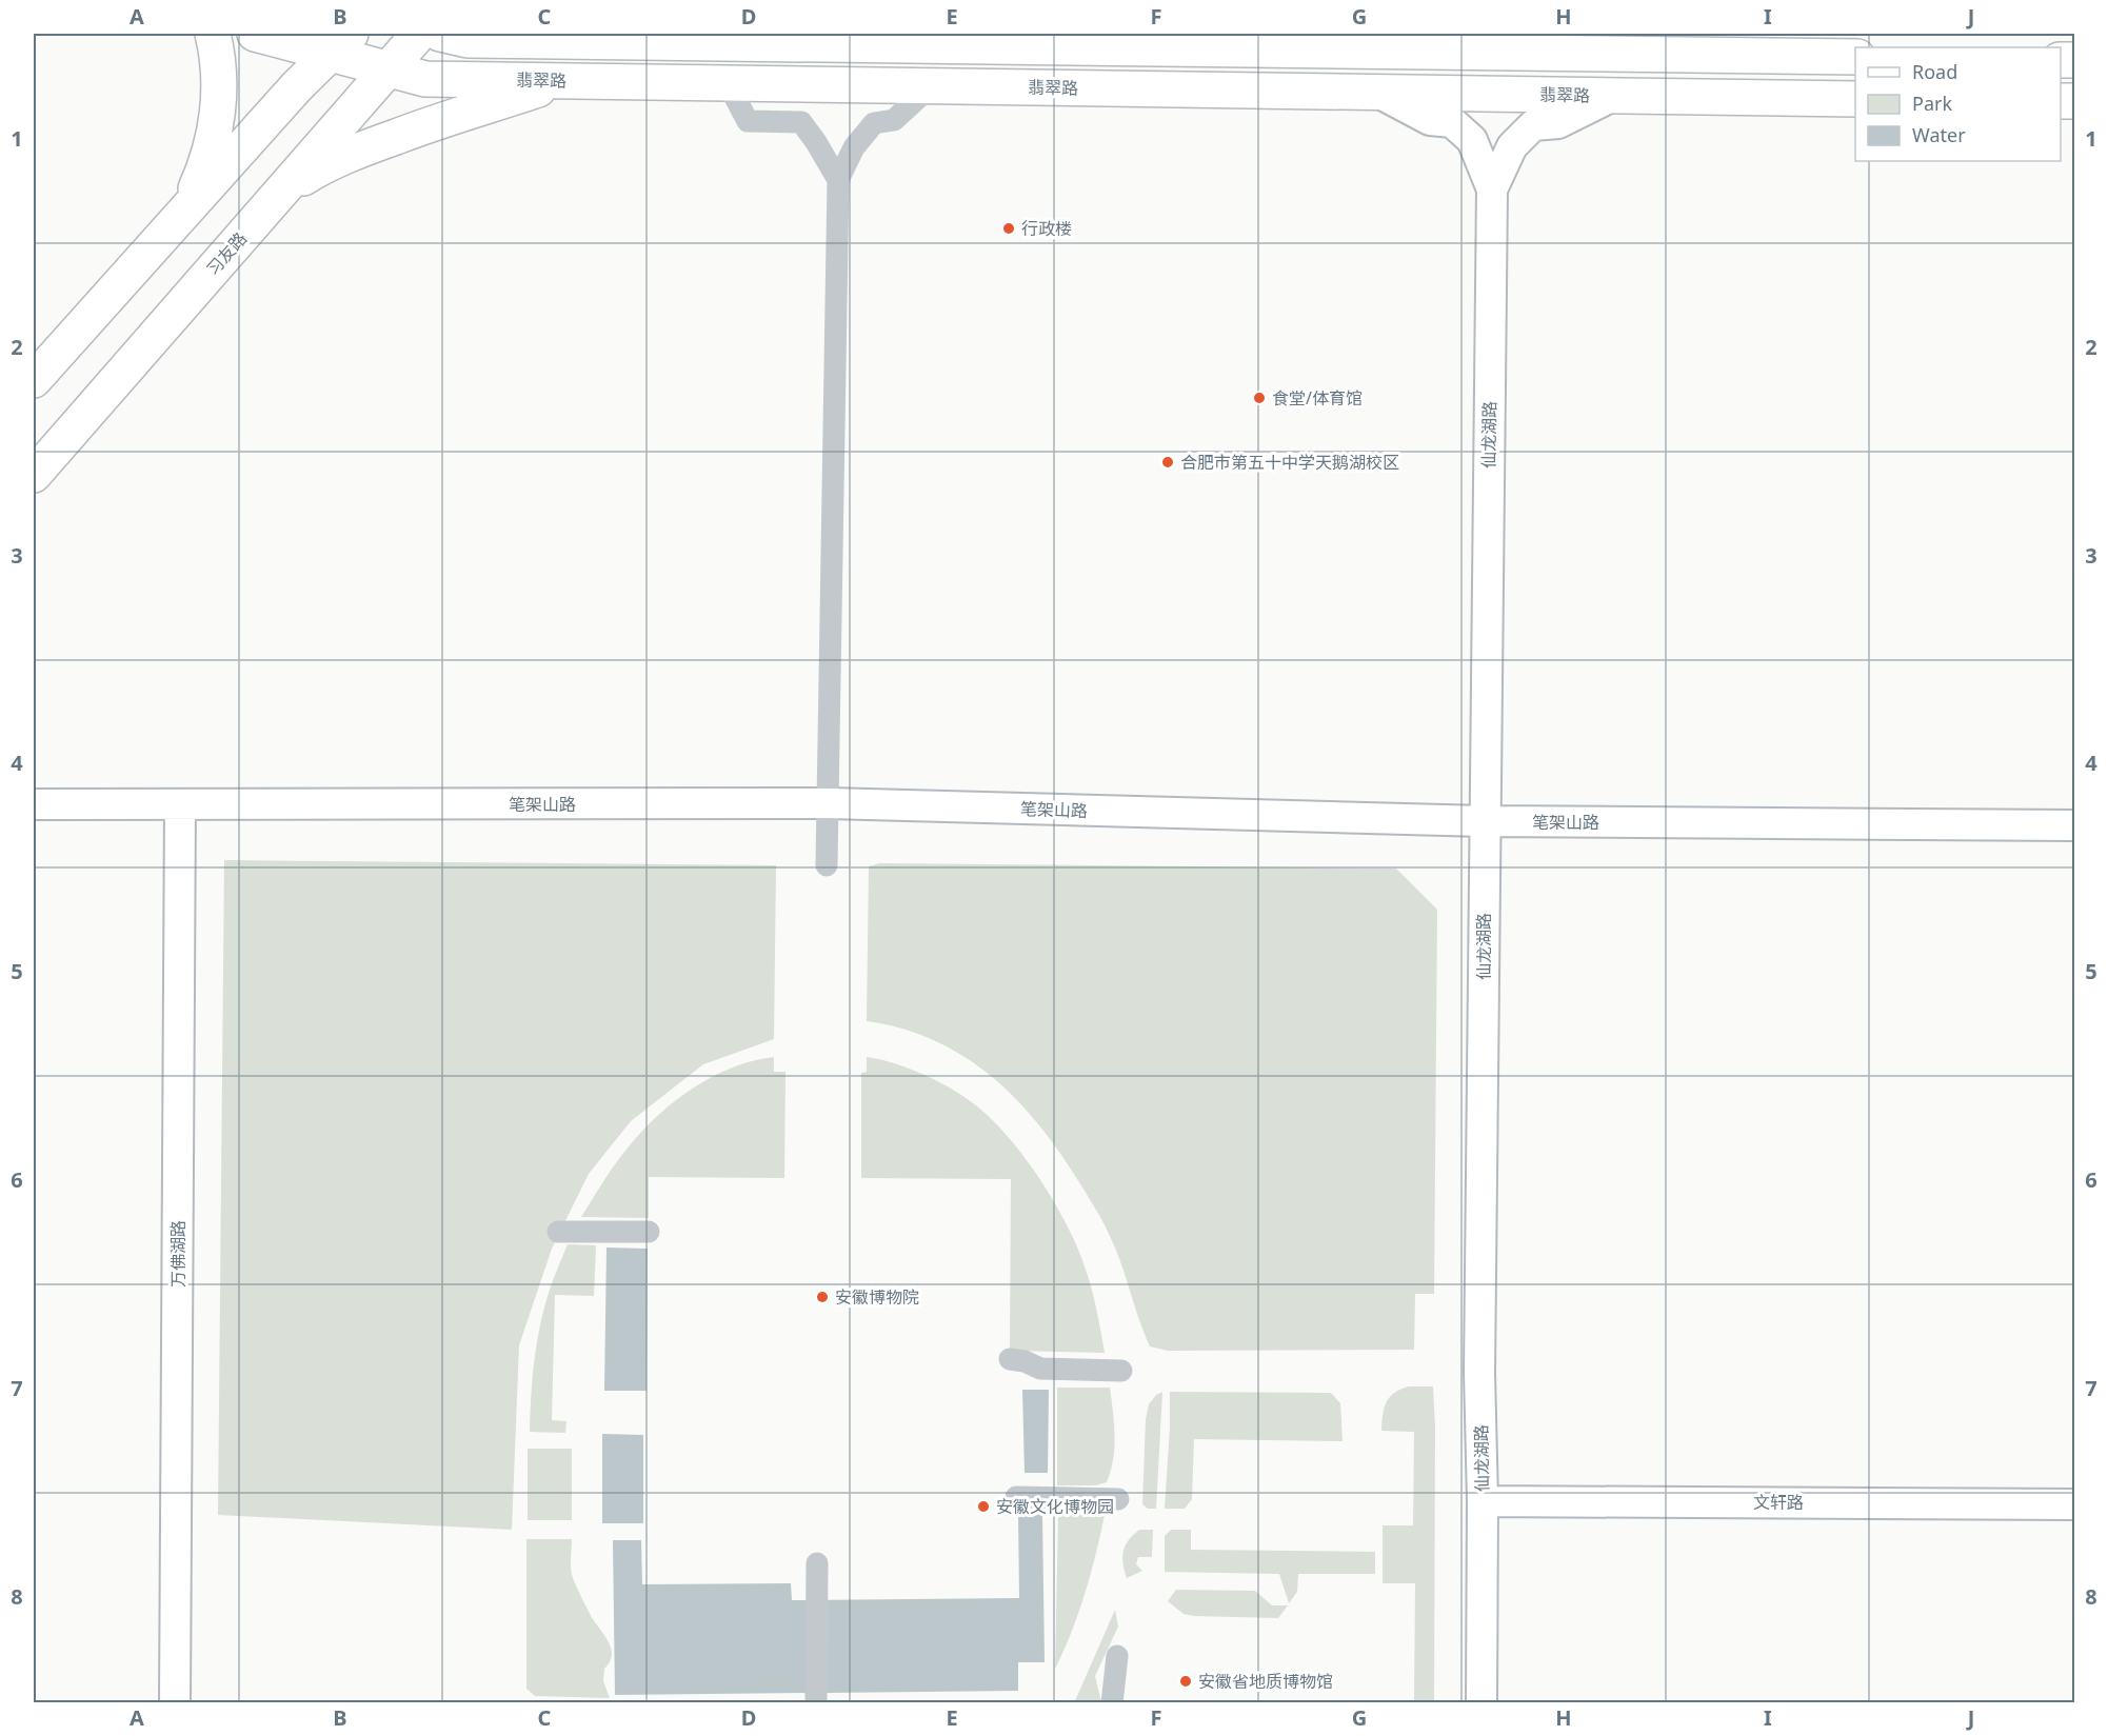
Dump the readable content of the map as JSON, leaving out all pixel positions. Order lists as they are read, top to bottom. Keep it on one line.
{"streets":{"main road":["翡翠路","习友路"],"street":["仙龙湖路","笔架山路","万佛湖路","文轩路"]},"crossings":[["翡翠路","习友路"],["仙龙湖路","笔架山路"],["仙龙湖路","文轩路"],["笔架山路","万佛湖路"]],"places":["行政楼","食堂/体育馆","合肥市第五十中学天鹅湖校区","安徽博物院","安徽文化博物园","安徽省地质博物馆"],"legend":["Road","Park","Water"],"grid":{"columns":["A","B","C","D","E","F","G","H","I","J"],"rows":["1","2","3","4","5","6","7","8"]}}
